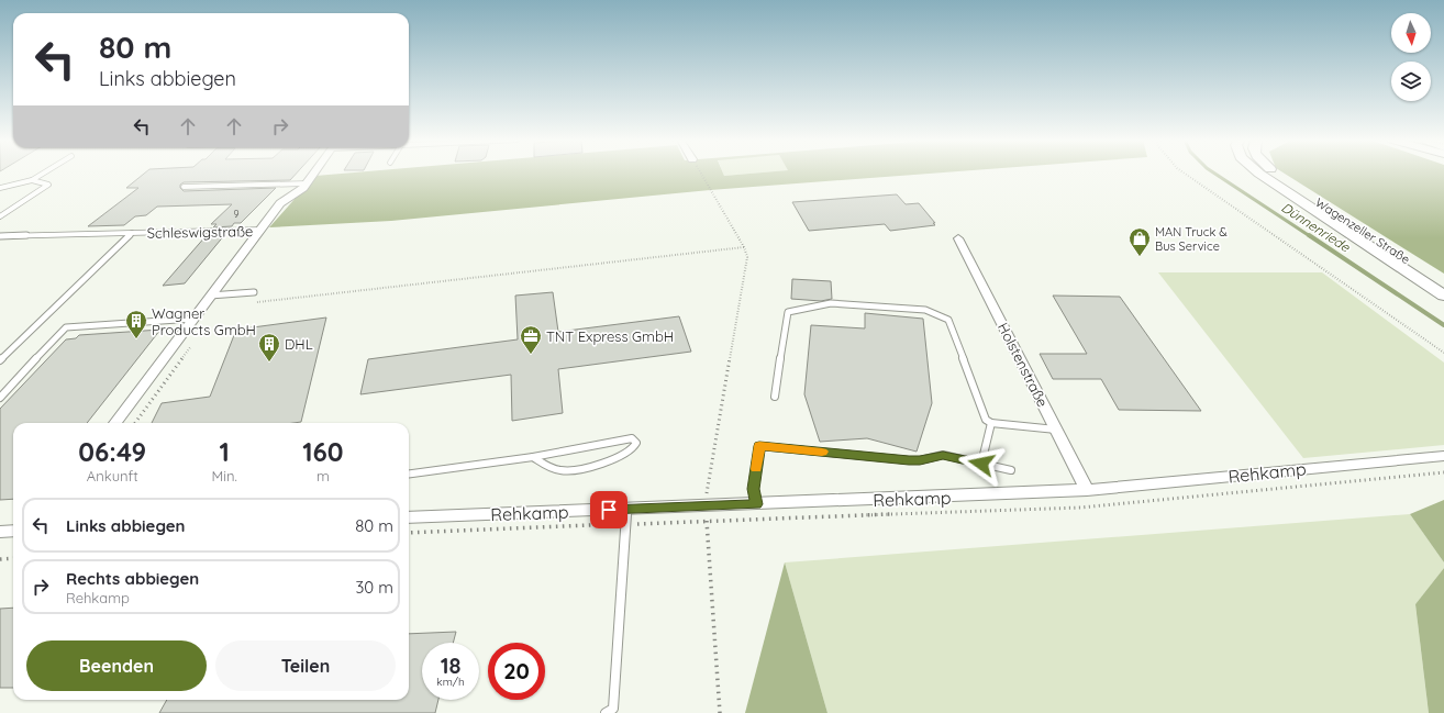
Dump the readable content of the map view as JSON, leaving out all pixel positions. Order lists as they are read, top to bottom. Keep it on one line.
{"streets":{"main road":["Wagenzeller Straße"],"street":["Schleswigstraße","Holstenstraße","Rehkamp"]},"crossings":[["Holstenstraße","Rehkamp"]],"water":["Dünnenriede"],"places":{"shop":["MAN Truck & Bus Service"],"building":["Wagner Products GmbH","DHL"],"office":["TNT Express GmbH"]},"house_numbers":["9"],"north":"bottom","page":{"turn":["80 m","Links abbiegen"],"eta":["06:49","Ankunft","1","Min.","160","m"],"list":[{"name":"Links abbiegen","value":"80 m"},{"name":"Rechts abbiegen","note":"Rehkamp","value":"30 m"}],"buttons":["Beenden","Teilen"],"speed":"18 km/h","limit":"20"}}
